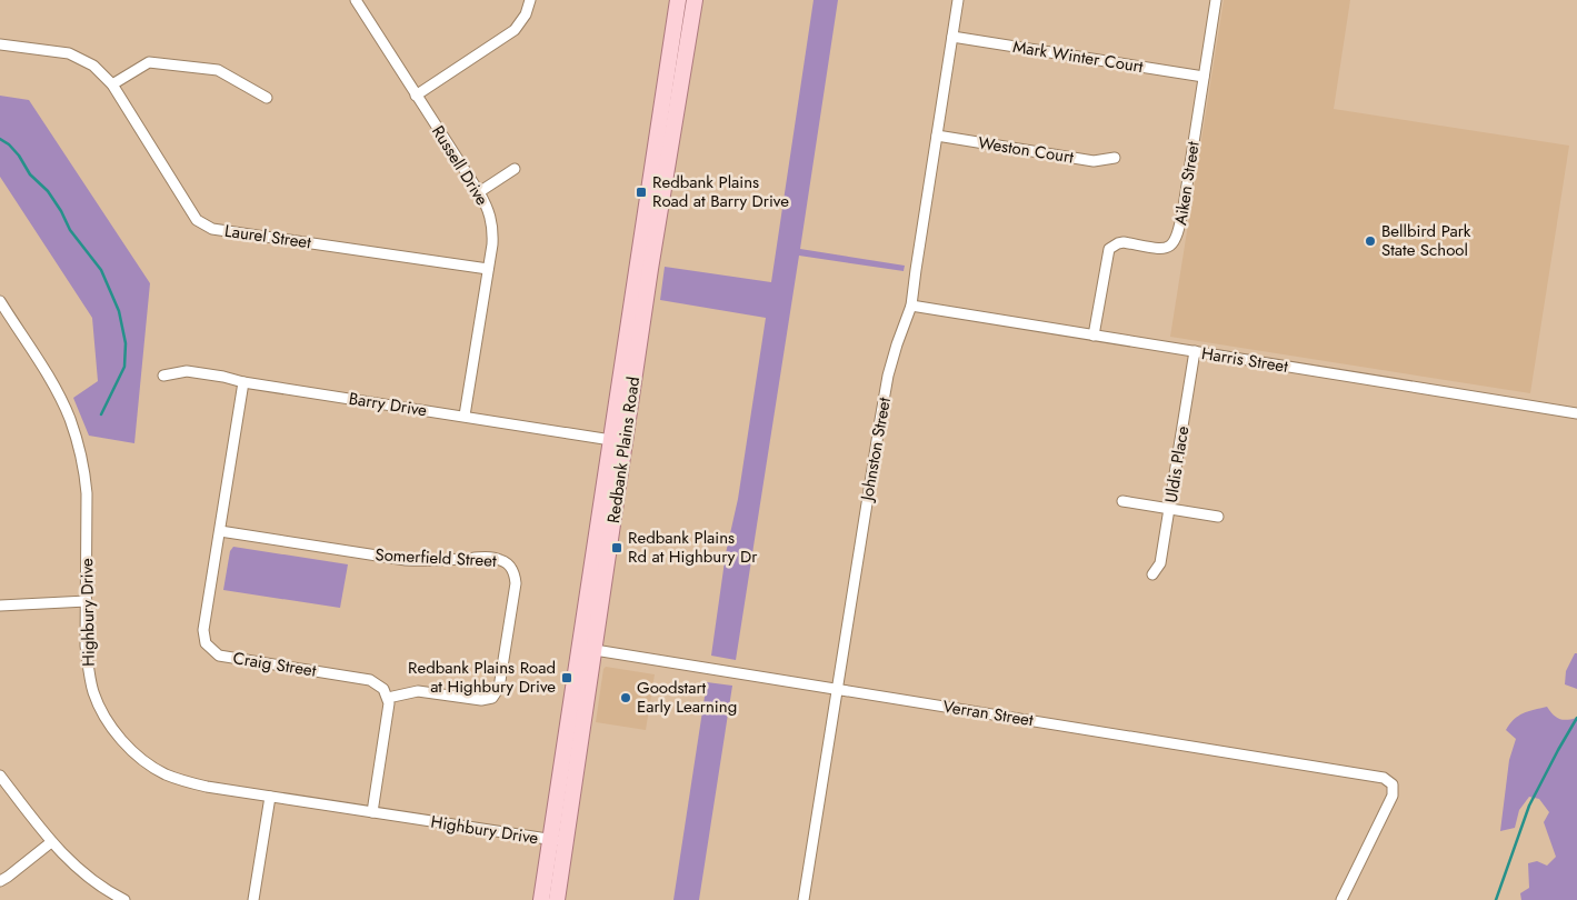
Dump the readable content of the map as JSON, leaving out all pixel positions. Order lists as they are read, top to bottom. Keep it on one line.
{"streets":{"main road":["Redbank Plains Road"],"street":["Mark Winter Court","Weston Court","Russell Drive","Aiken Street","Laurel Street","Harris Street","Barry Drive","Johnston Street","Uldis Place","Somerfield Street","Highbury Drive","Craig Street","Verran Street"]},"crossings":[["Mark Winter Court","Aiken Street"],["Mark Winter Court","Johnston Street"],["Weston Court","Johnston Street"],["Russell Drive","Laurel Street"],["Russell Drive","Barry Drive"],["Aiken Street","Harris Street"],["Harris Street","Johnston Street"],["Harris Street","Uldis Place"],["Barry Drive","Redbank Plains Road"],["Barry Drive","Craig Street"],["Johnston Street","Verran Street"],["Redbank Plains Road","Highbury Drive"],["Redbank Plains Road","Verran Street"],["Somerfield Street","Craig Street"]],"places":{"transit":["Redbank Plains Road at Barry Drive","Redbank Plains Rd at Highbury Dr","Redbank Plains Road at Highbury Drive"],"other":["Bellbird Park State School","Goodstart Early Learning"]}}
